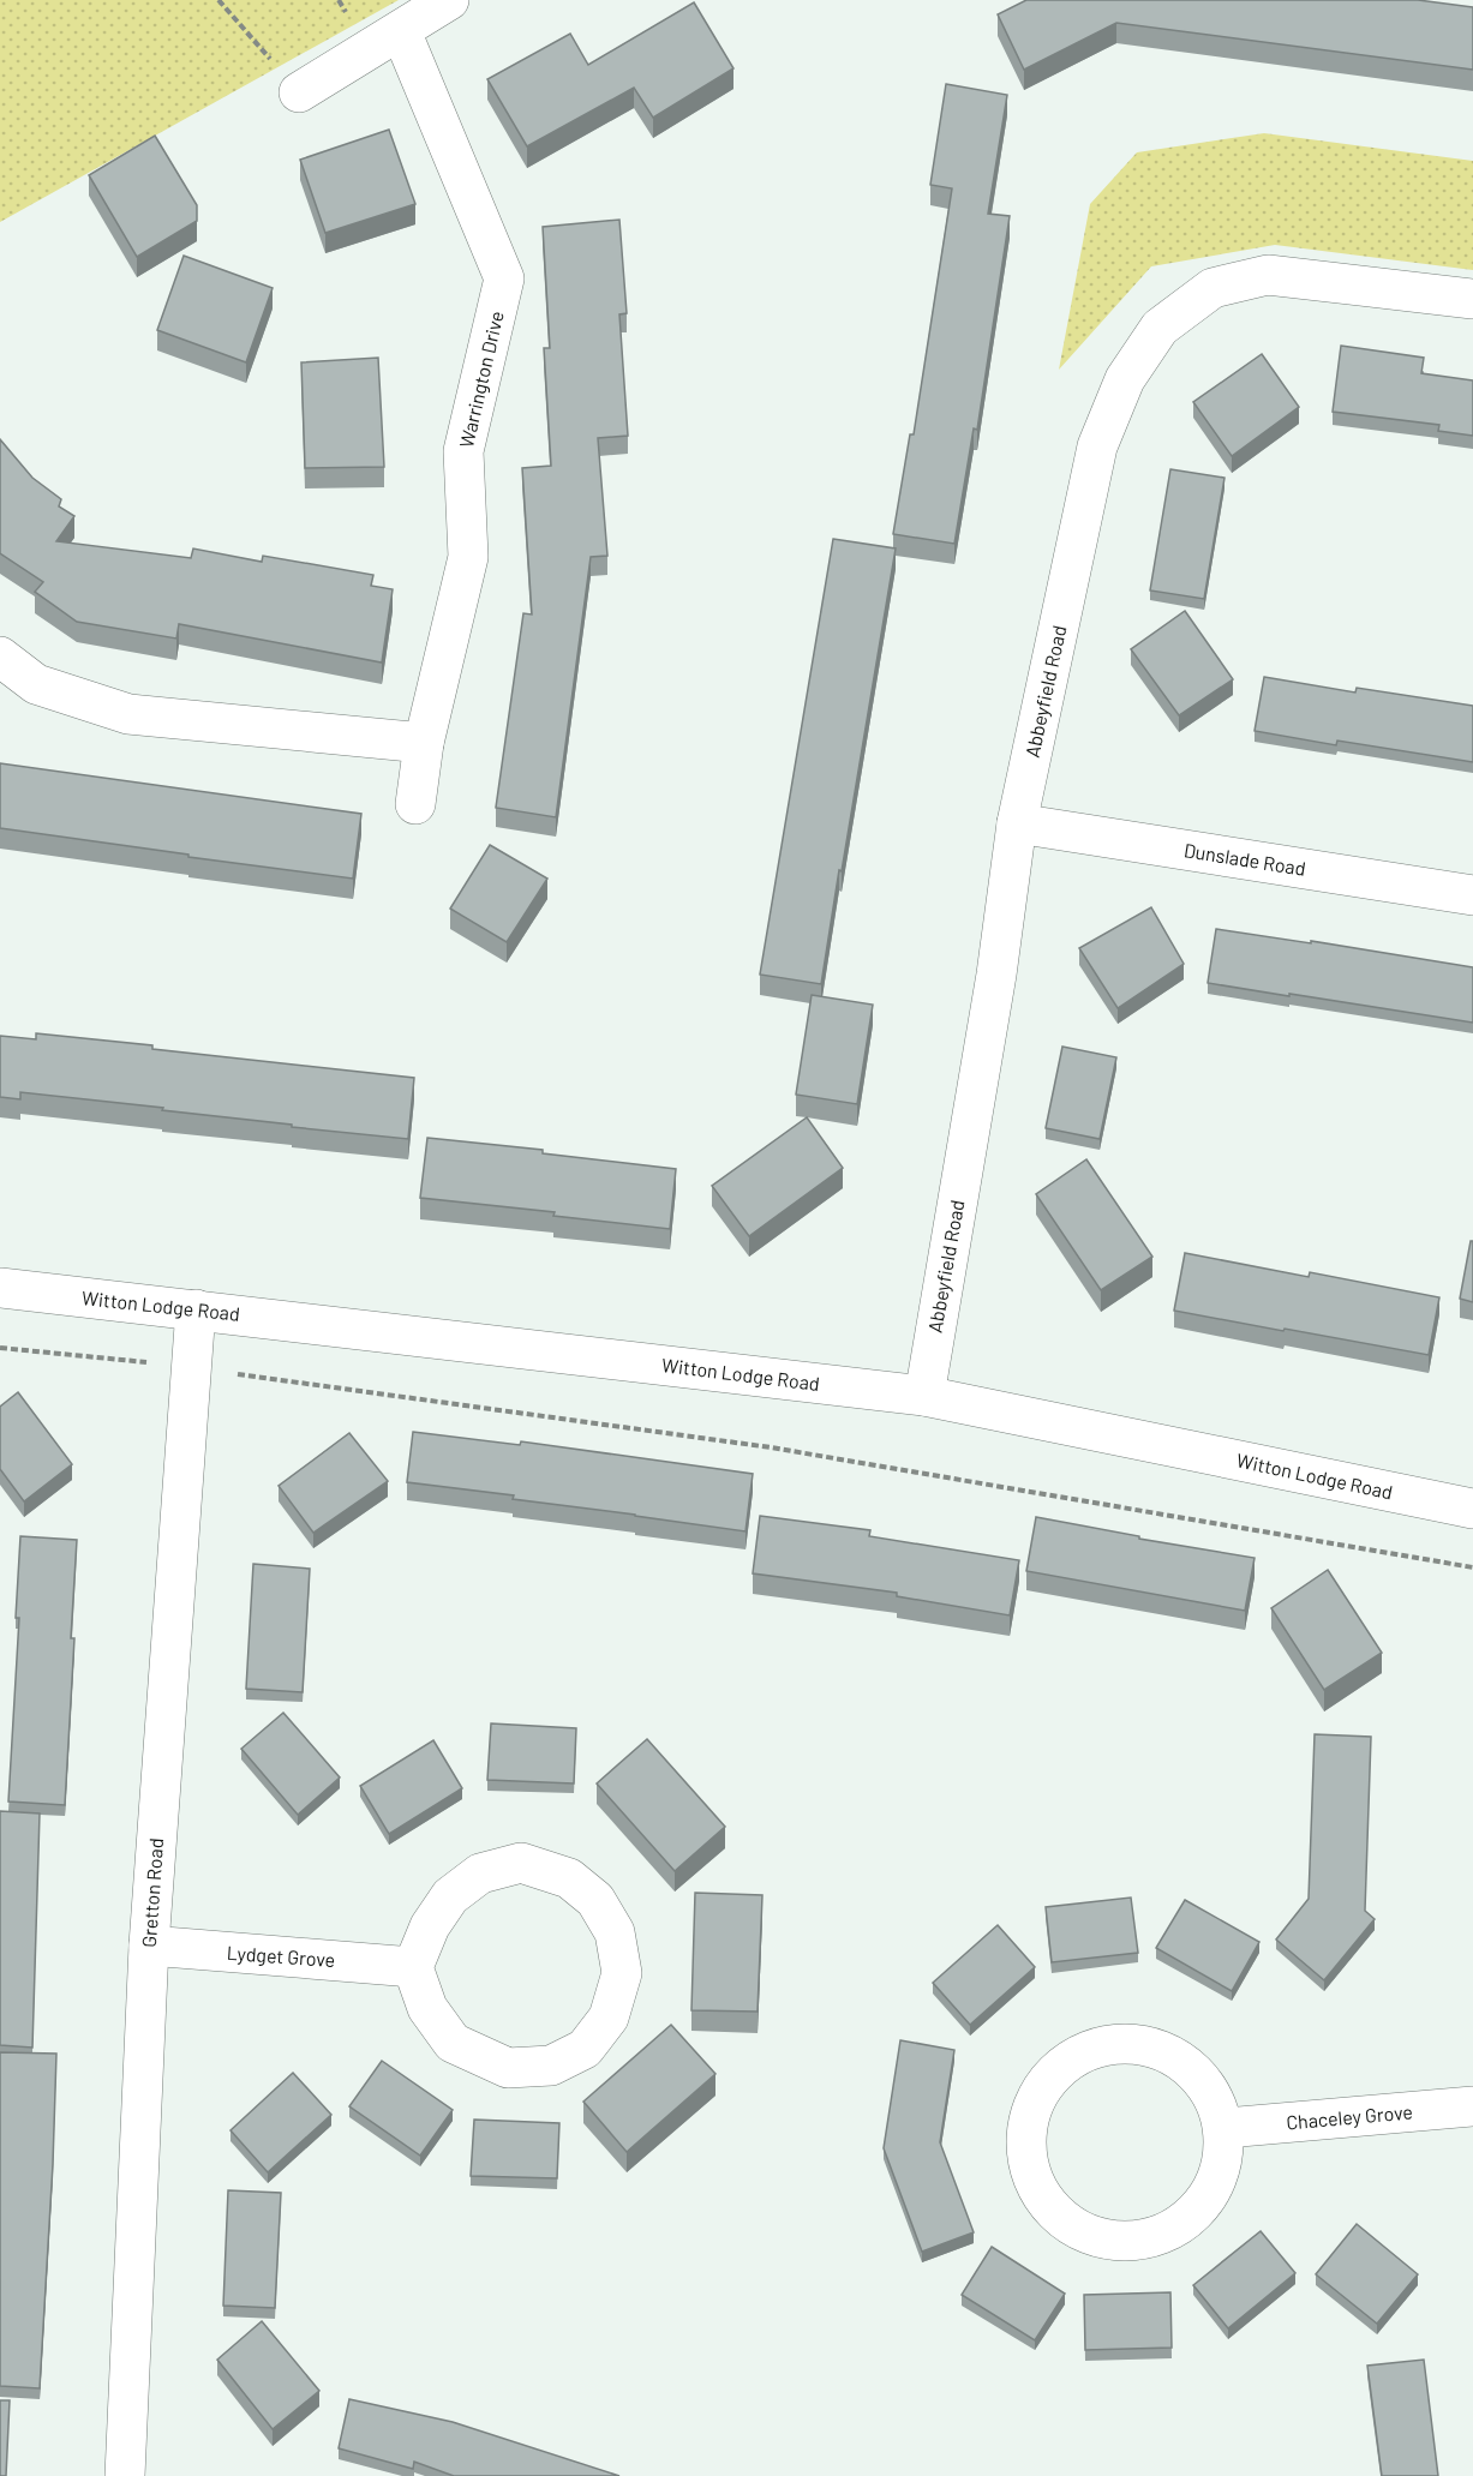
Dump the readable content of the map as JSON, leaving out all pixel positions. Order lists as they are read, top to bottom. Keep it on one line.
{"streets":{"street":["Warrington Drive","Abbeyfield Road","Dunslade Road","Witton Lodge Road","Gretton Road","Lydget Grove","Chaceley Grove"]},"crossings":[["Abbeyfield Road","Dunslade Road"],["Abbeyfield Road","Witton Lodge Road"],["Witton Lodge Road","Gretton Road"],["Gretton Road","Lydget Grove"]]}
